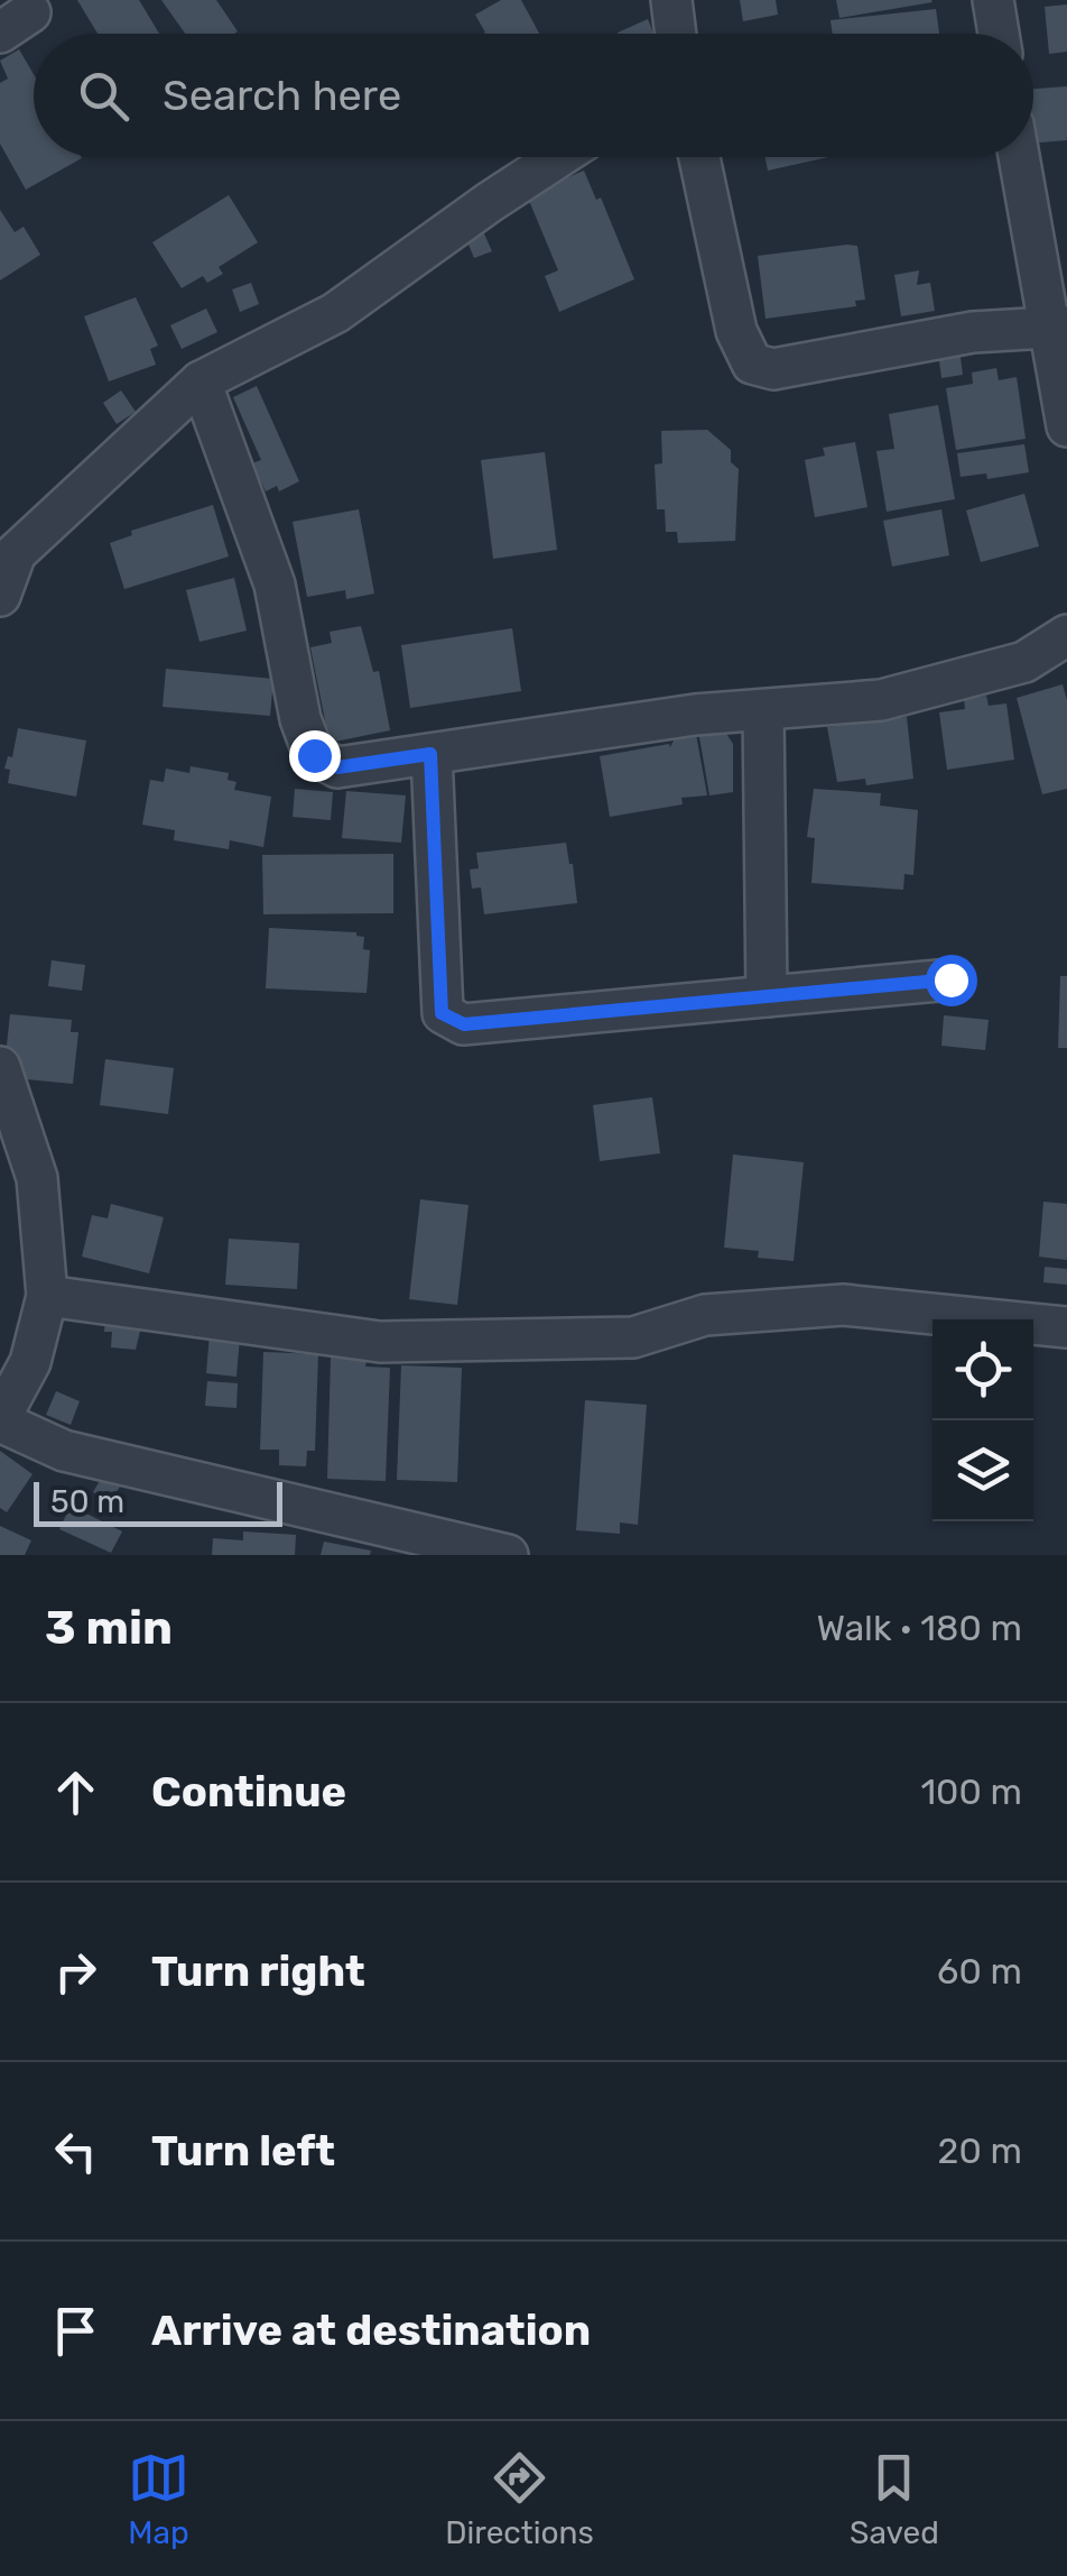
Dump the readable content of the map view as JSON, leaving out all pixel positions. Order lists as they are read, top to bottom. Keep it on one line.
{"scale_bar":"50 m","page":{"search":"Search here","scale":"50 m","heading":["3 min","Walk · 180 m"],"list":[["Continue","100 m"],["Turn right","60 m"],["Turn left","20 m"],"Arrive at destination"],"nav":["Map","Directions","Saved"]}}
